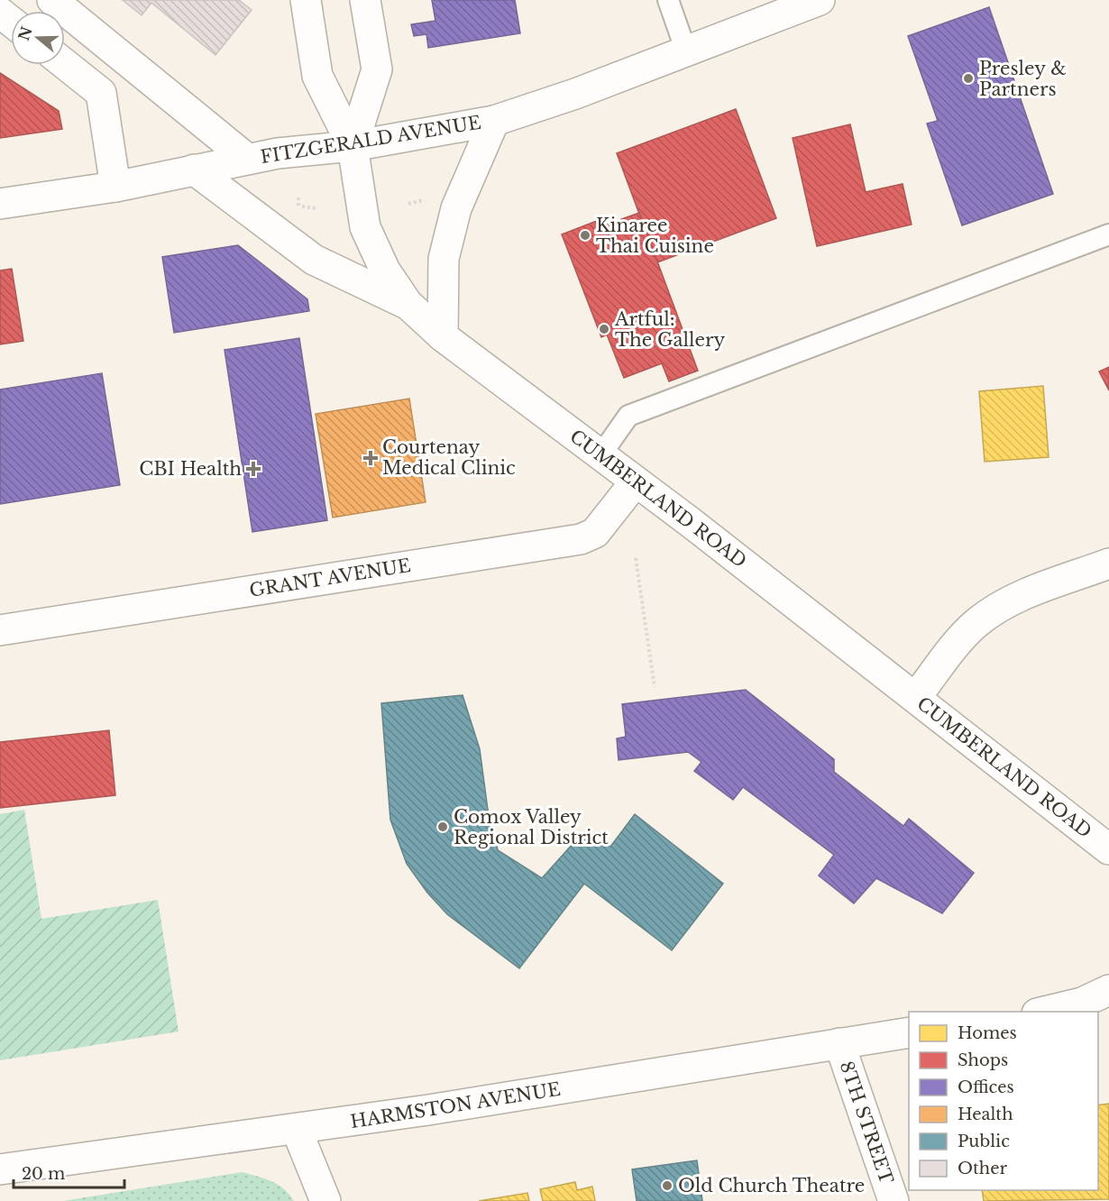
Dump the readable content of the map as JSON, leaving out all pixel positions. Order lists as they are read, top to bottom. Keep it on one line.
{"streets":{"street":["FITZGERALD AVENUE","CUMBERLAND ROAD","GRANT AVENUE","HARMSTON AVENUE","8TH STREET"]},"crossings":[["FITZGERALD AVENUE","CUMBERLAND ROAD"],["CUMBERLAND ROAD","GRANT AVENUE"],["HARMSTON AVENUE","8TH STREET"]],"places":{"other":["Presley & Partners","Kinaree Thai Cuisine","Artful: The Gallery","Comox Valley Regional District","Old Church Theatre"],"health":["Courtenay Medical Clinic","CBI Health"]},"legend":["Homes","Shops","Offices","Health","Public","Other"],"scale_bar":"20 m","north":"left"}
